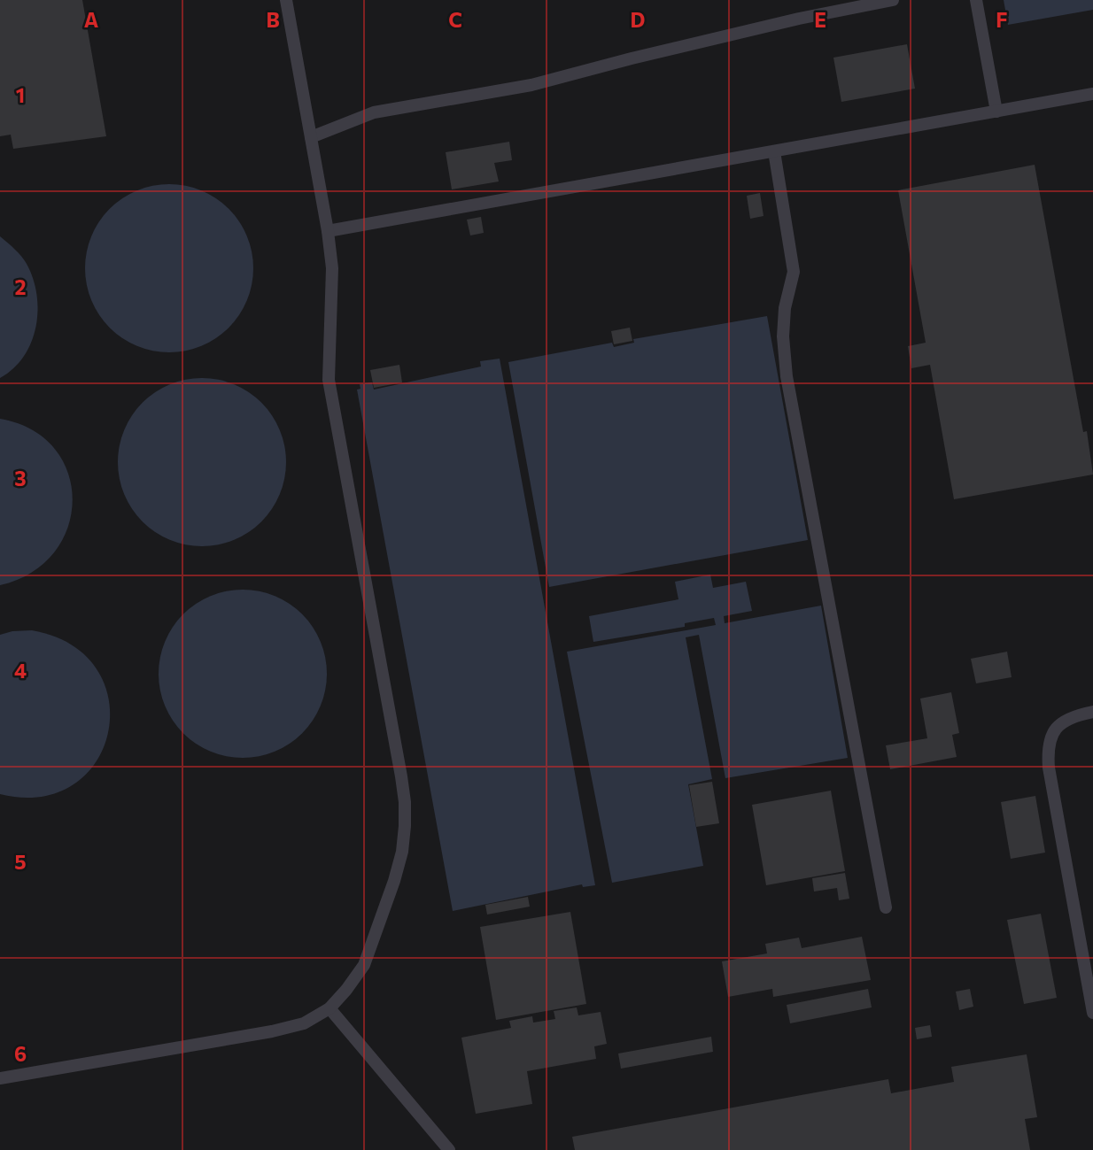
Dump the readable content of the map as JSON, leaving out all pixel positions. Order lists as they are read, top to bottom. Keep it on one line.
{"grid":{"columns":["A","B","C","D","E","F"],"rows":["1","2","3","4","5","6"]}}
